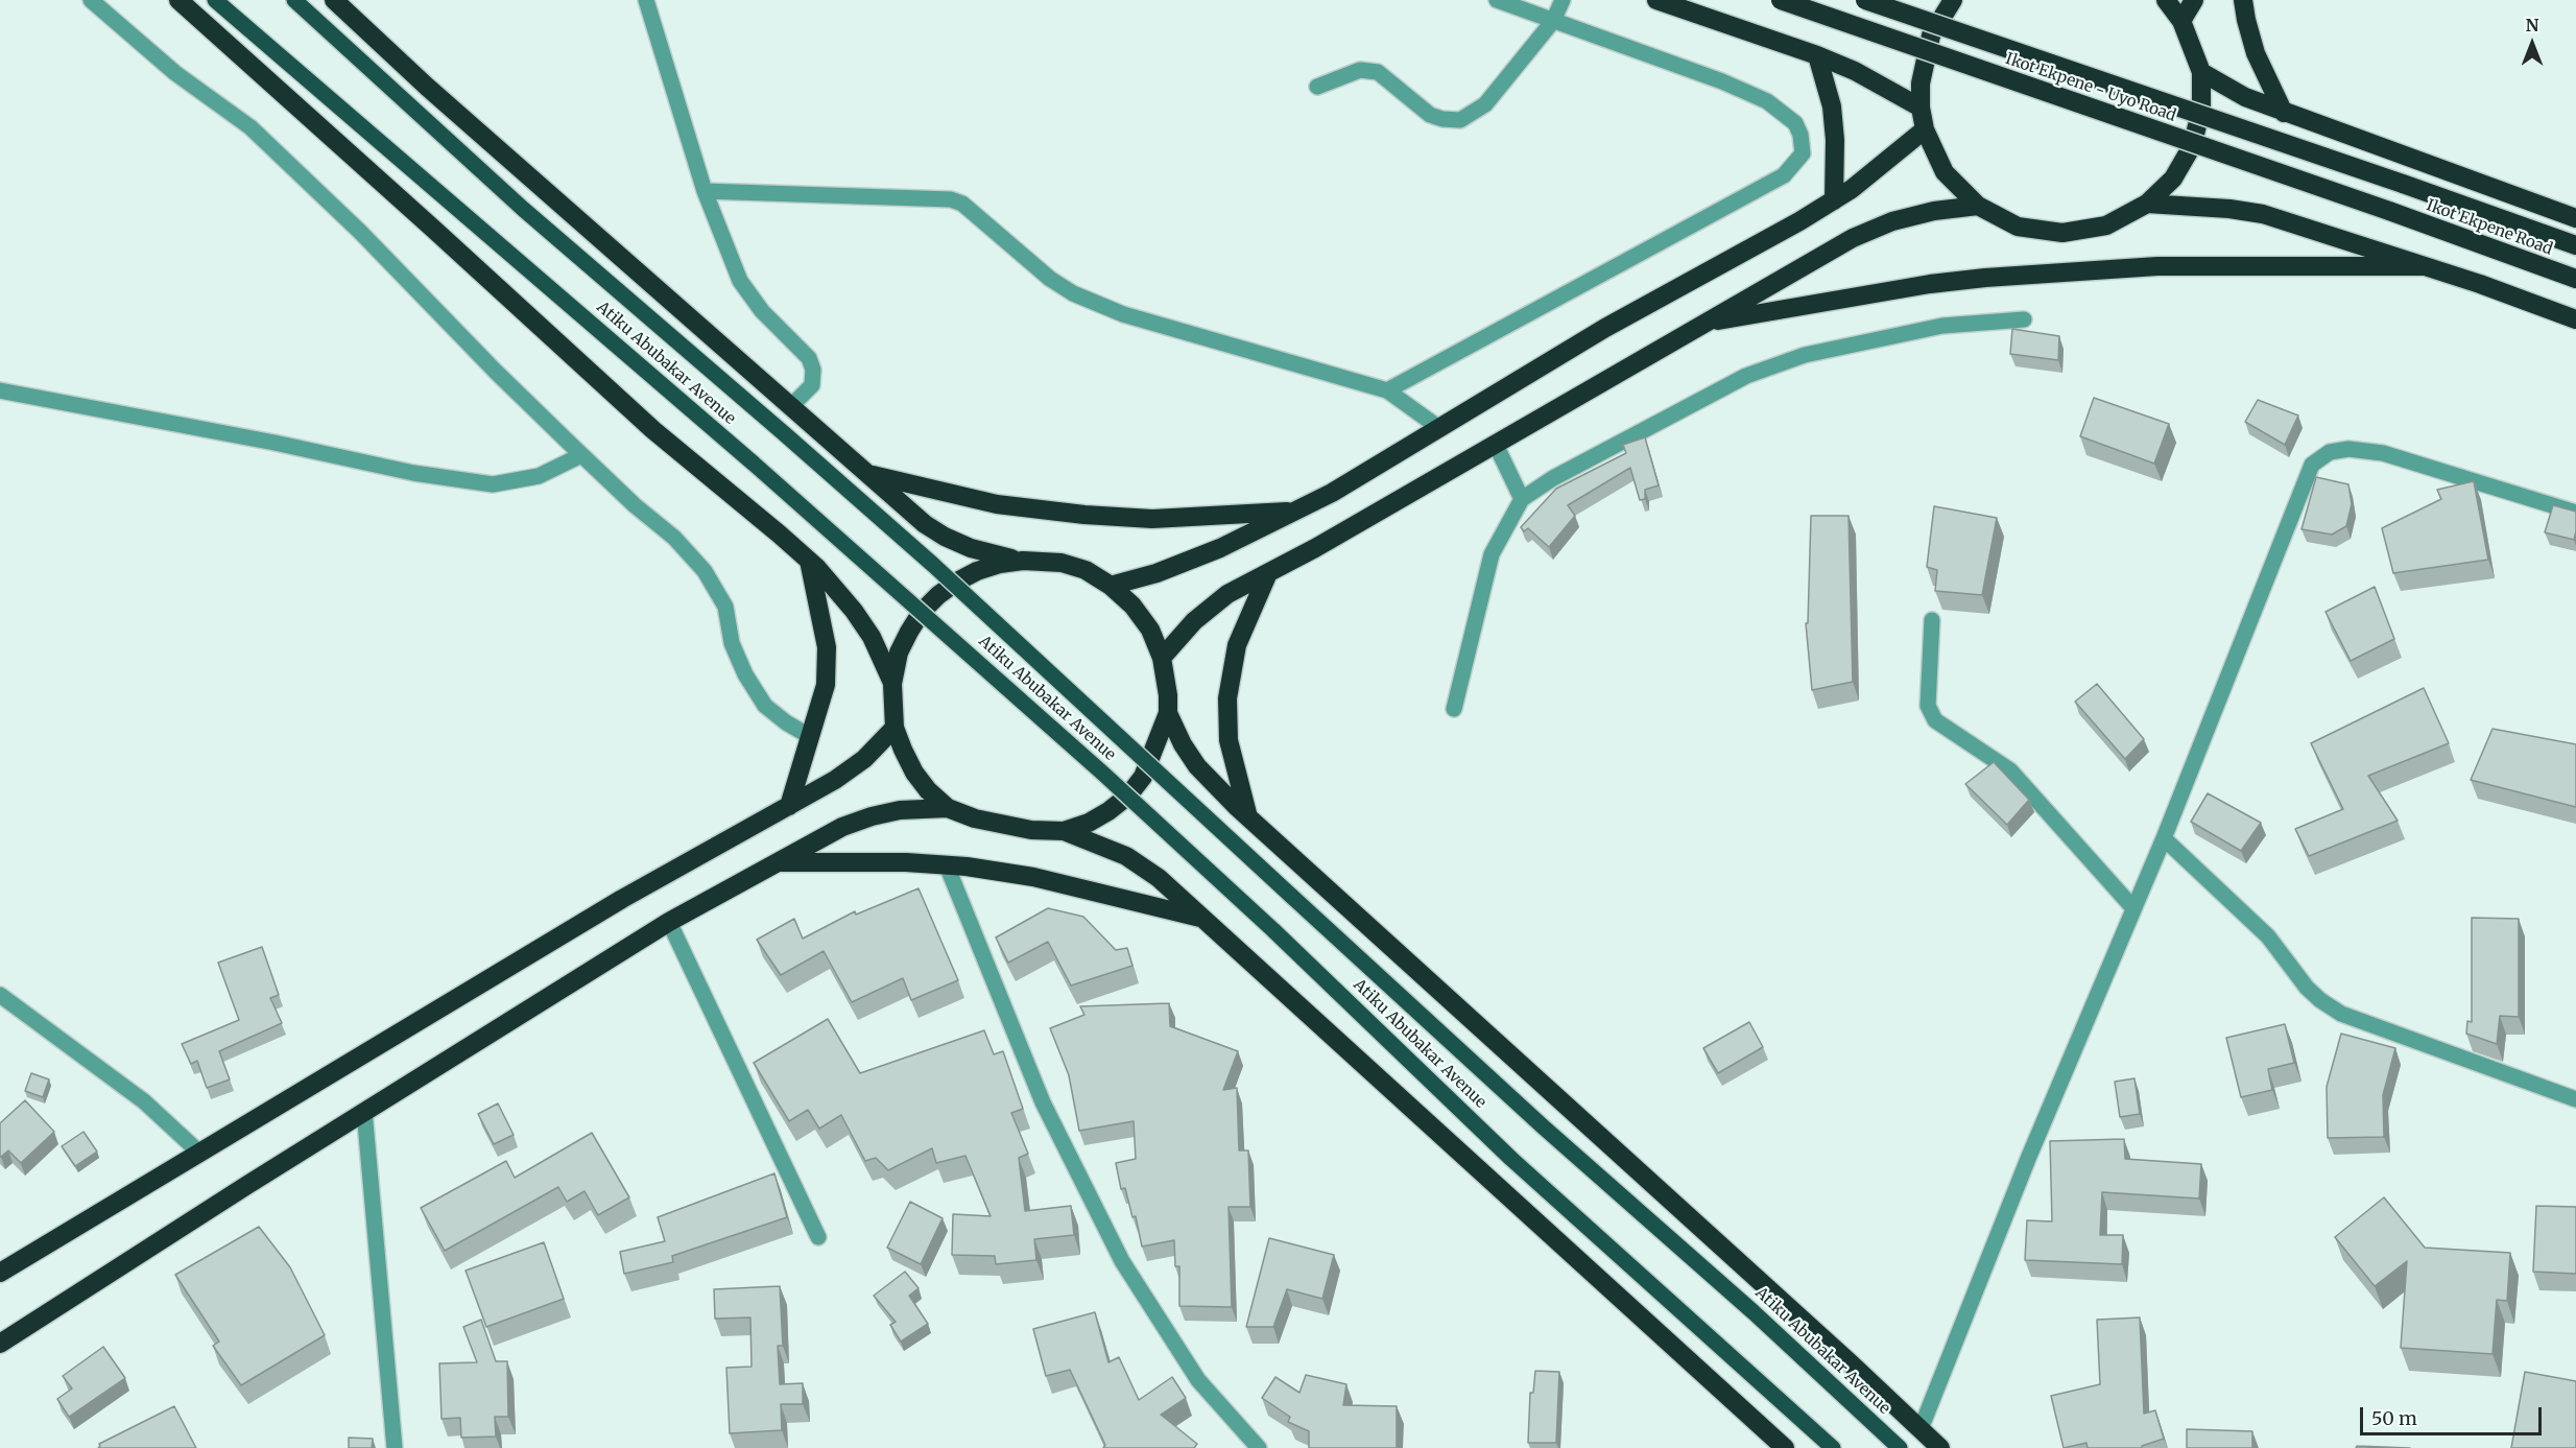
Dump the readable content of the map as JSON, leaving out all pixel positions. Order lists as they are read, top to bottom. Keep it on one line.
{"streets":{"highway":["Ikot Ekpene - Uyo Road","Ikot Ekpene Road"],"main road":["Atiku Abubakar Avenue"]},"crossings":[["Ikot Ekpene - Uyo Road","Ikot Ekpene Road"]],"scale_bar":"50 m","north":"top"}
